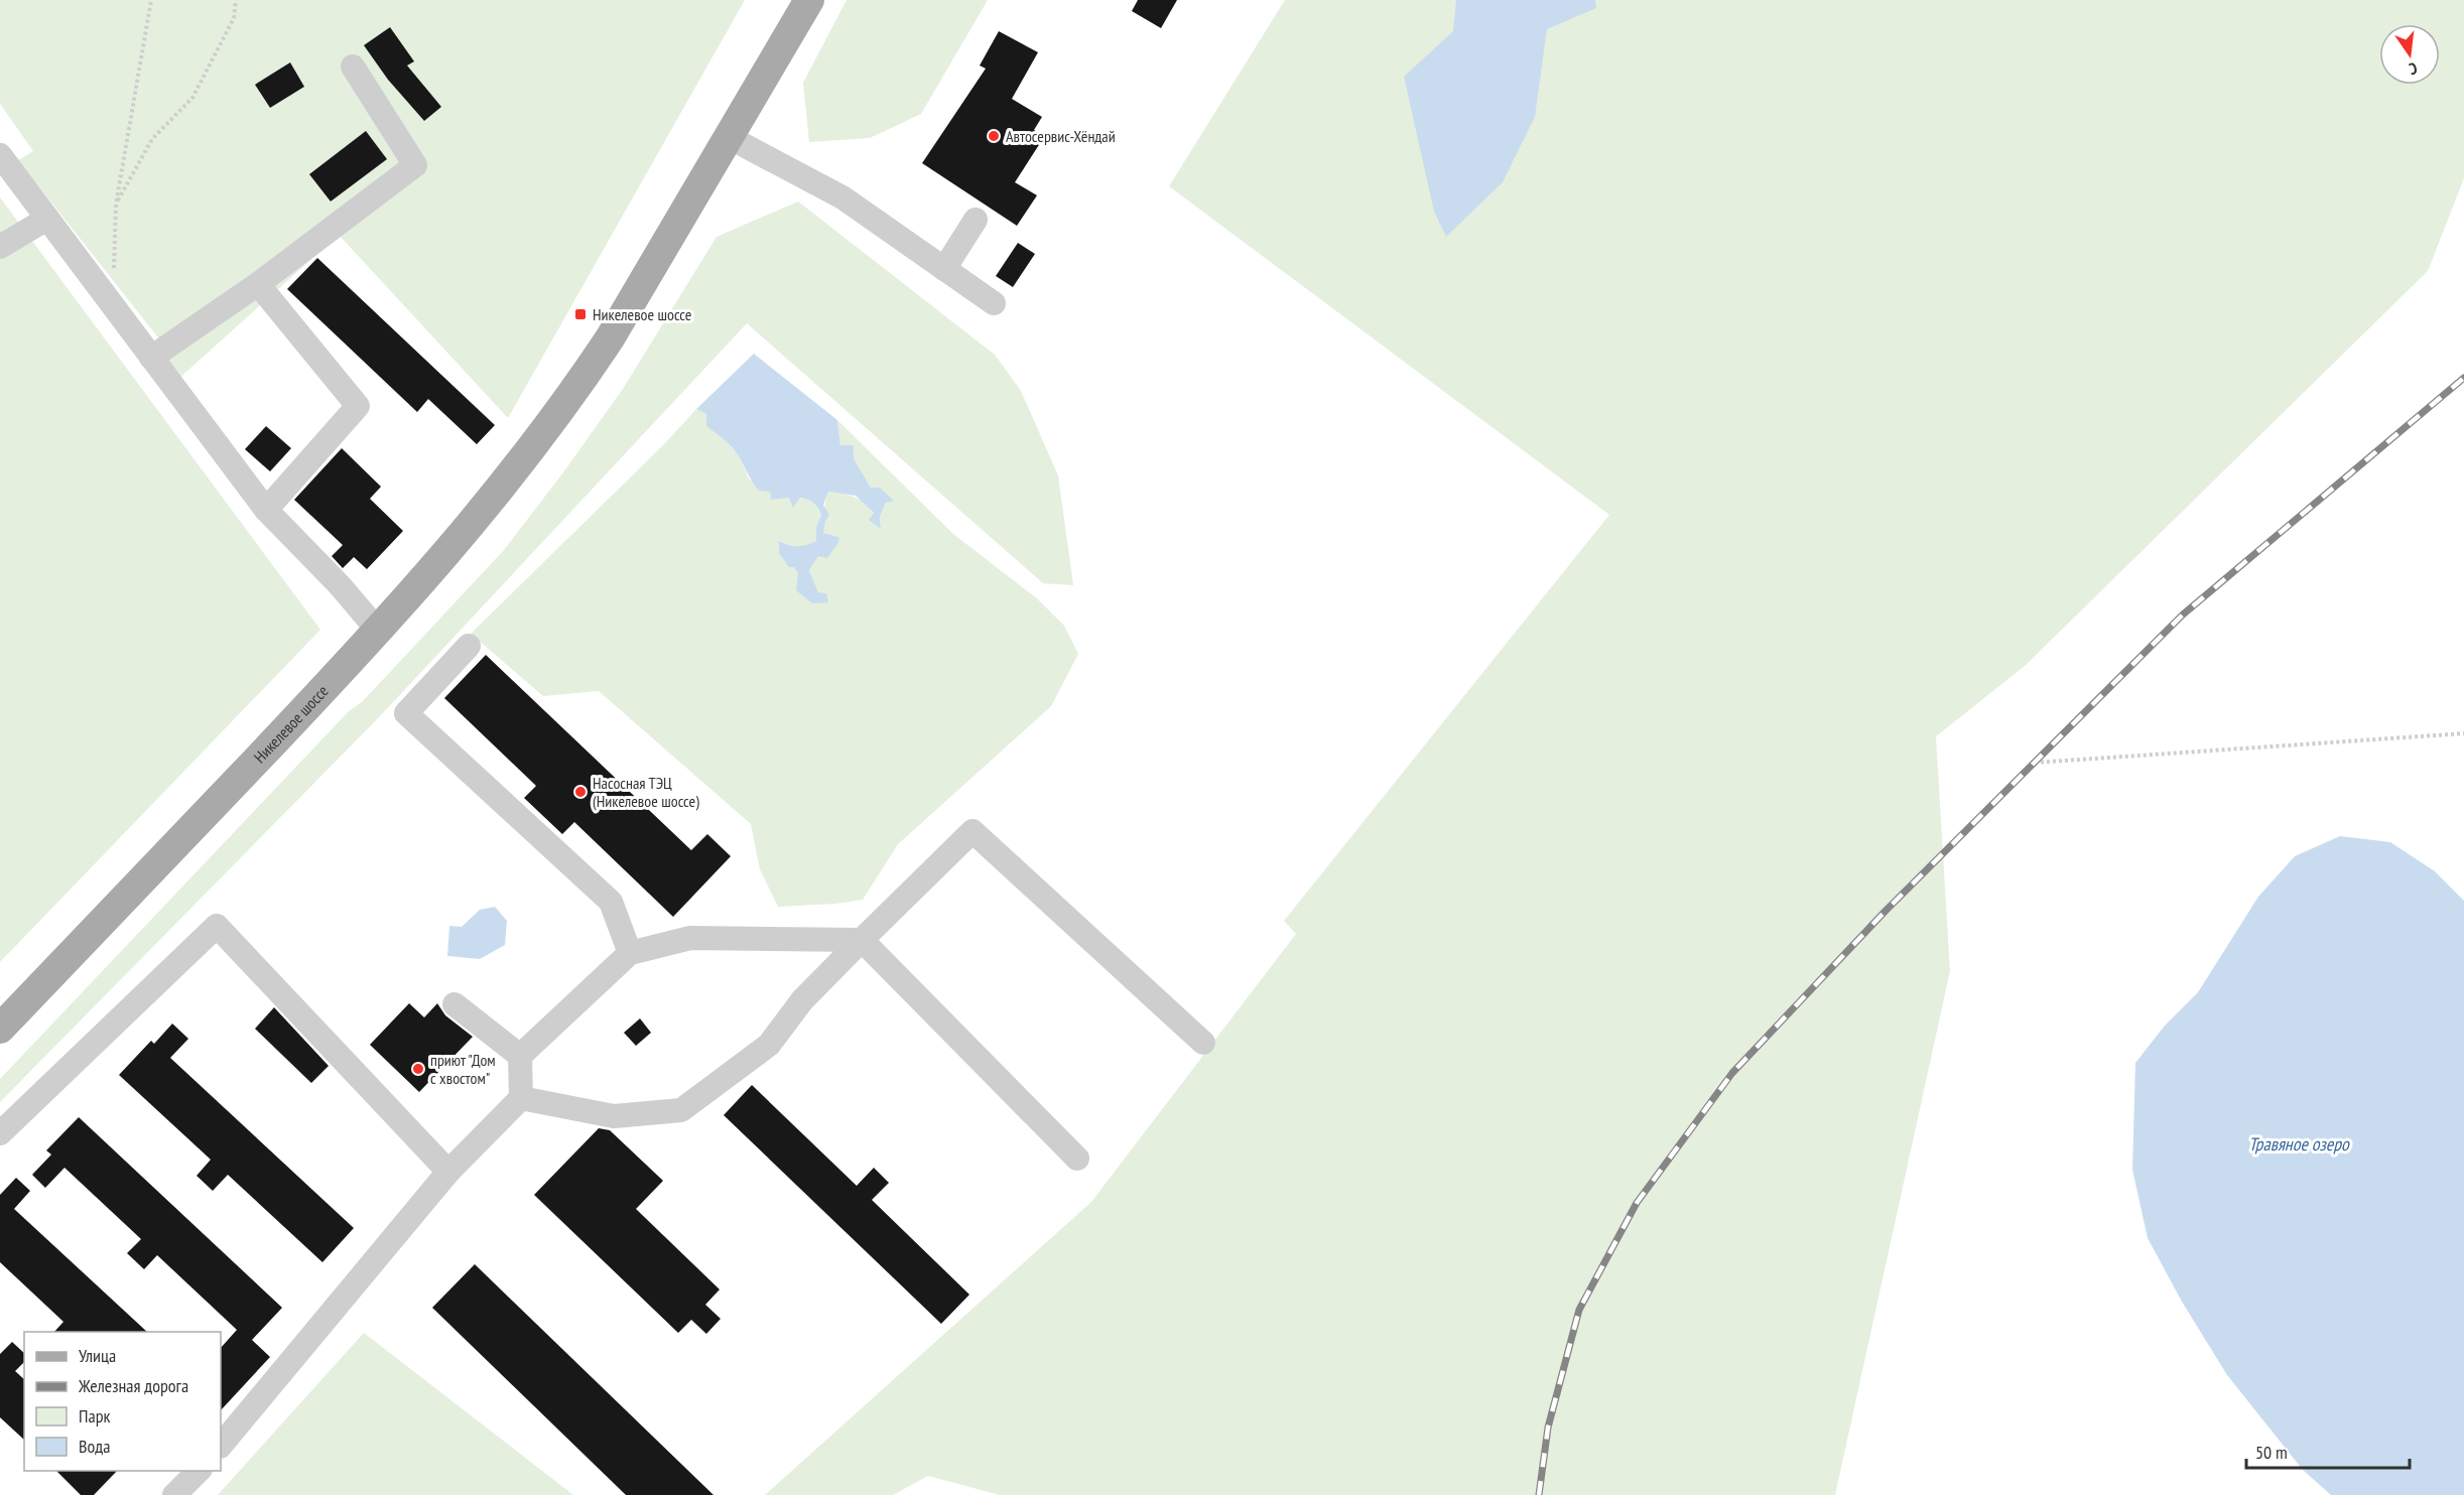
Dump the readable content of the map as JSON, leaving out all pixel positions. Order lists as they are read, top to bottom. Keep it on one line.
{"streets":{"main road":["Никелевое шоссе"]},"water":["Травяное озеро"],"places":{"other":["Автосервис-Хёндай","Насосная ТЭЦ (Никелевое шоссе)","приют \"Дом с хвостом\""],"transit":["Никелевое шоссе"]},"legend":["Улица","Железная дорога","Парк","Вода"],"scale_bar":"50 m","north":"bottom"}
